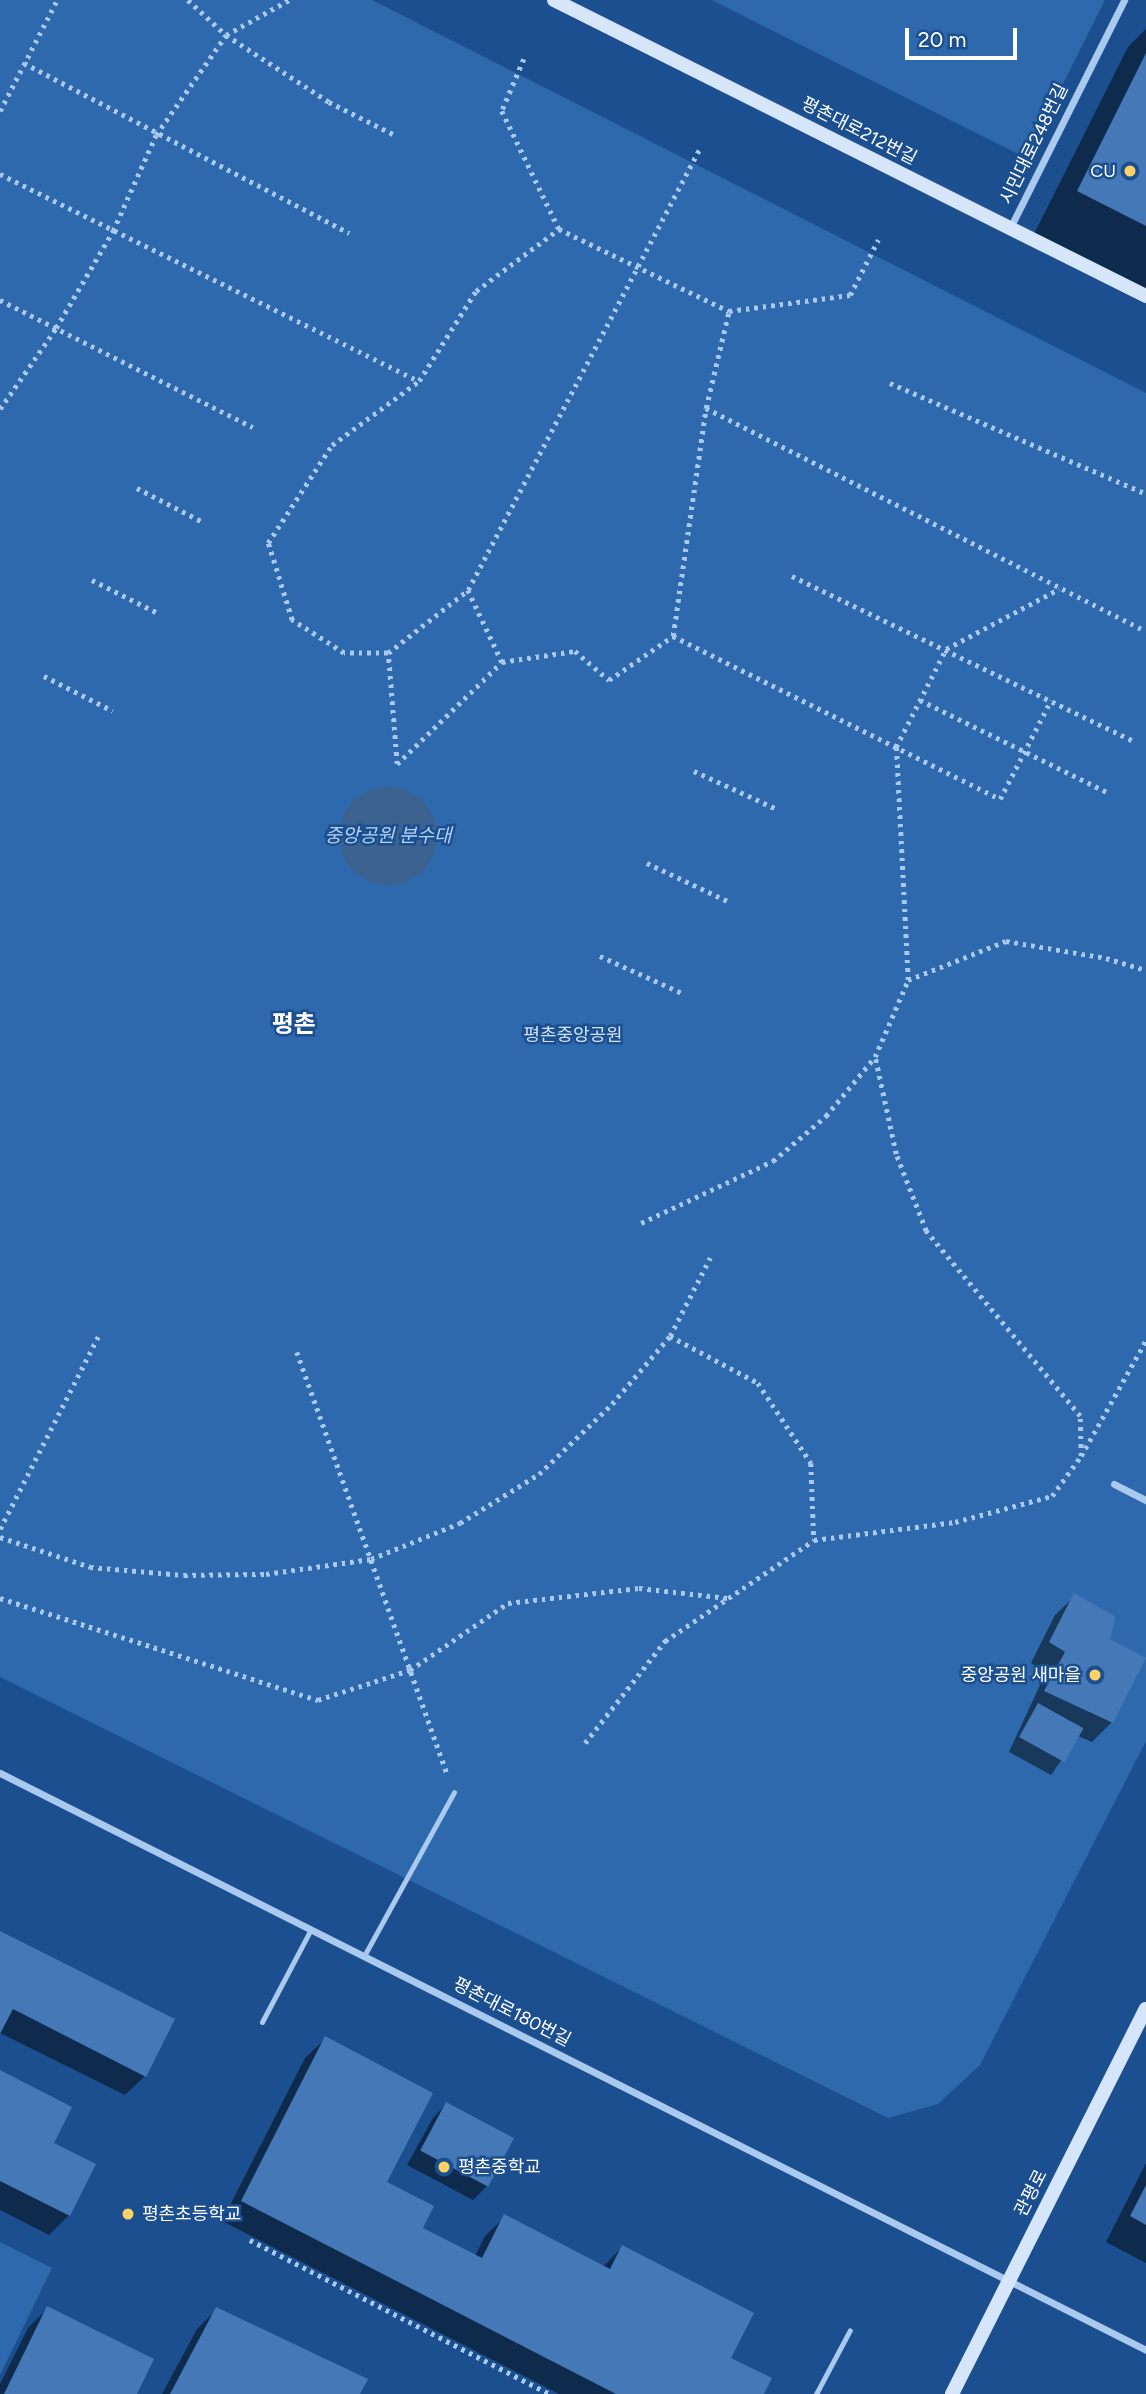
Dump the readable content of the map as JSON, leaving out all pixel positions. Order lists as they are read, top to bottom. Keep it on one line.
{"streets":{"street":["평촌대로212번길","시민대로248번길","평촌대로180번길","관평로"]},"crossings":[["평촌대로212번길","시민대로248번길"],["평촌대로180번길","관평로"]],"districts":["평촌"],"water":["중앙공원 분수대"],"parks":["평촌중앙공원"],"places":["CU","중앙공원 새마을","평촌중학교","평촌초등학교"],"scale_bar":"20 m"}
